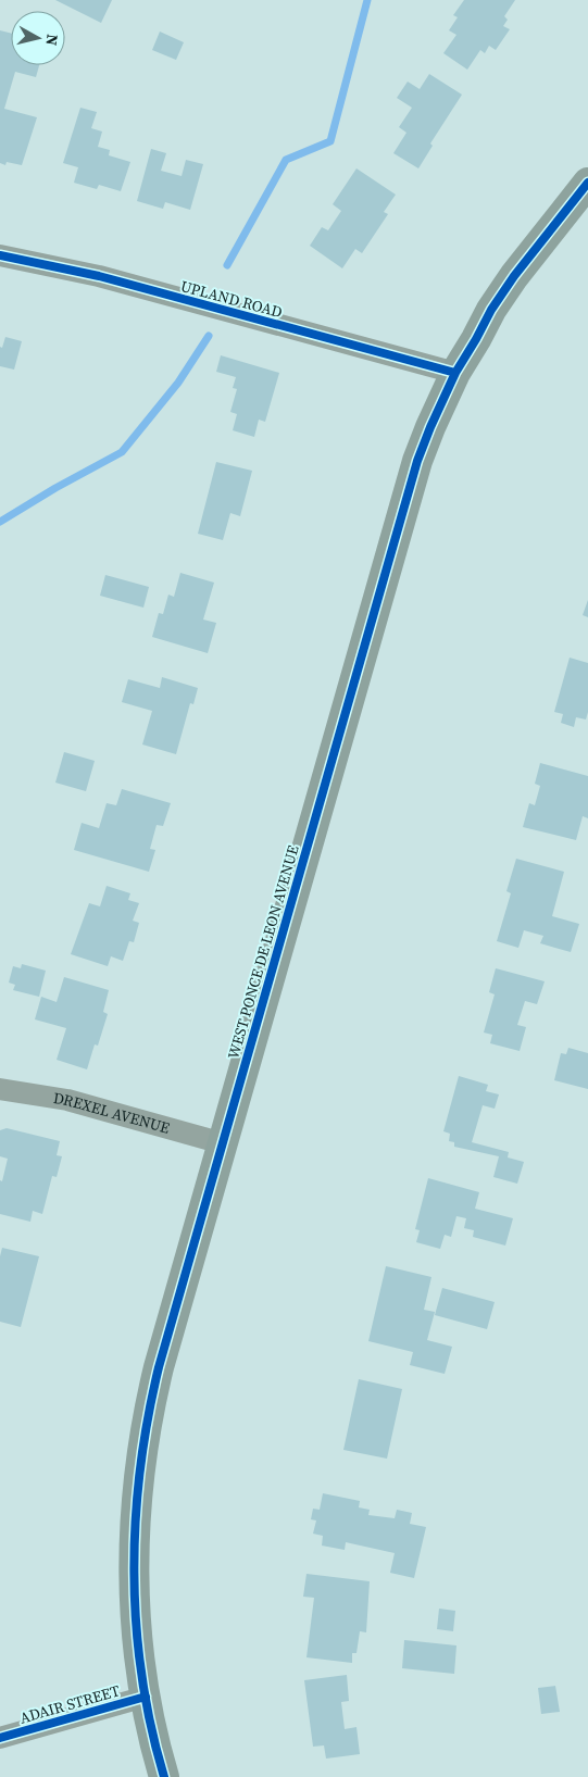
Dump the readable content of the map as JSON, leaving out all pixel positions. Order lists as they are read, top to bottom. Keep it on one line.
{"streets":{"main road":["WEST PONCE DE LEON AVENUE"],"street":["UPLAND ROAD","DREXEL AVENUE","ADAIR STREET"]},"crossings":[["UPLAND ROAD","WEST PONCE DE LEON AVENUE"],["WEST PONCE DE LEON AVENUE","DREXEL AVENUE"],["WEST PONCE DE LEON AVENUE","ADAIR STREET"]],"north":"right"}
